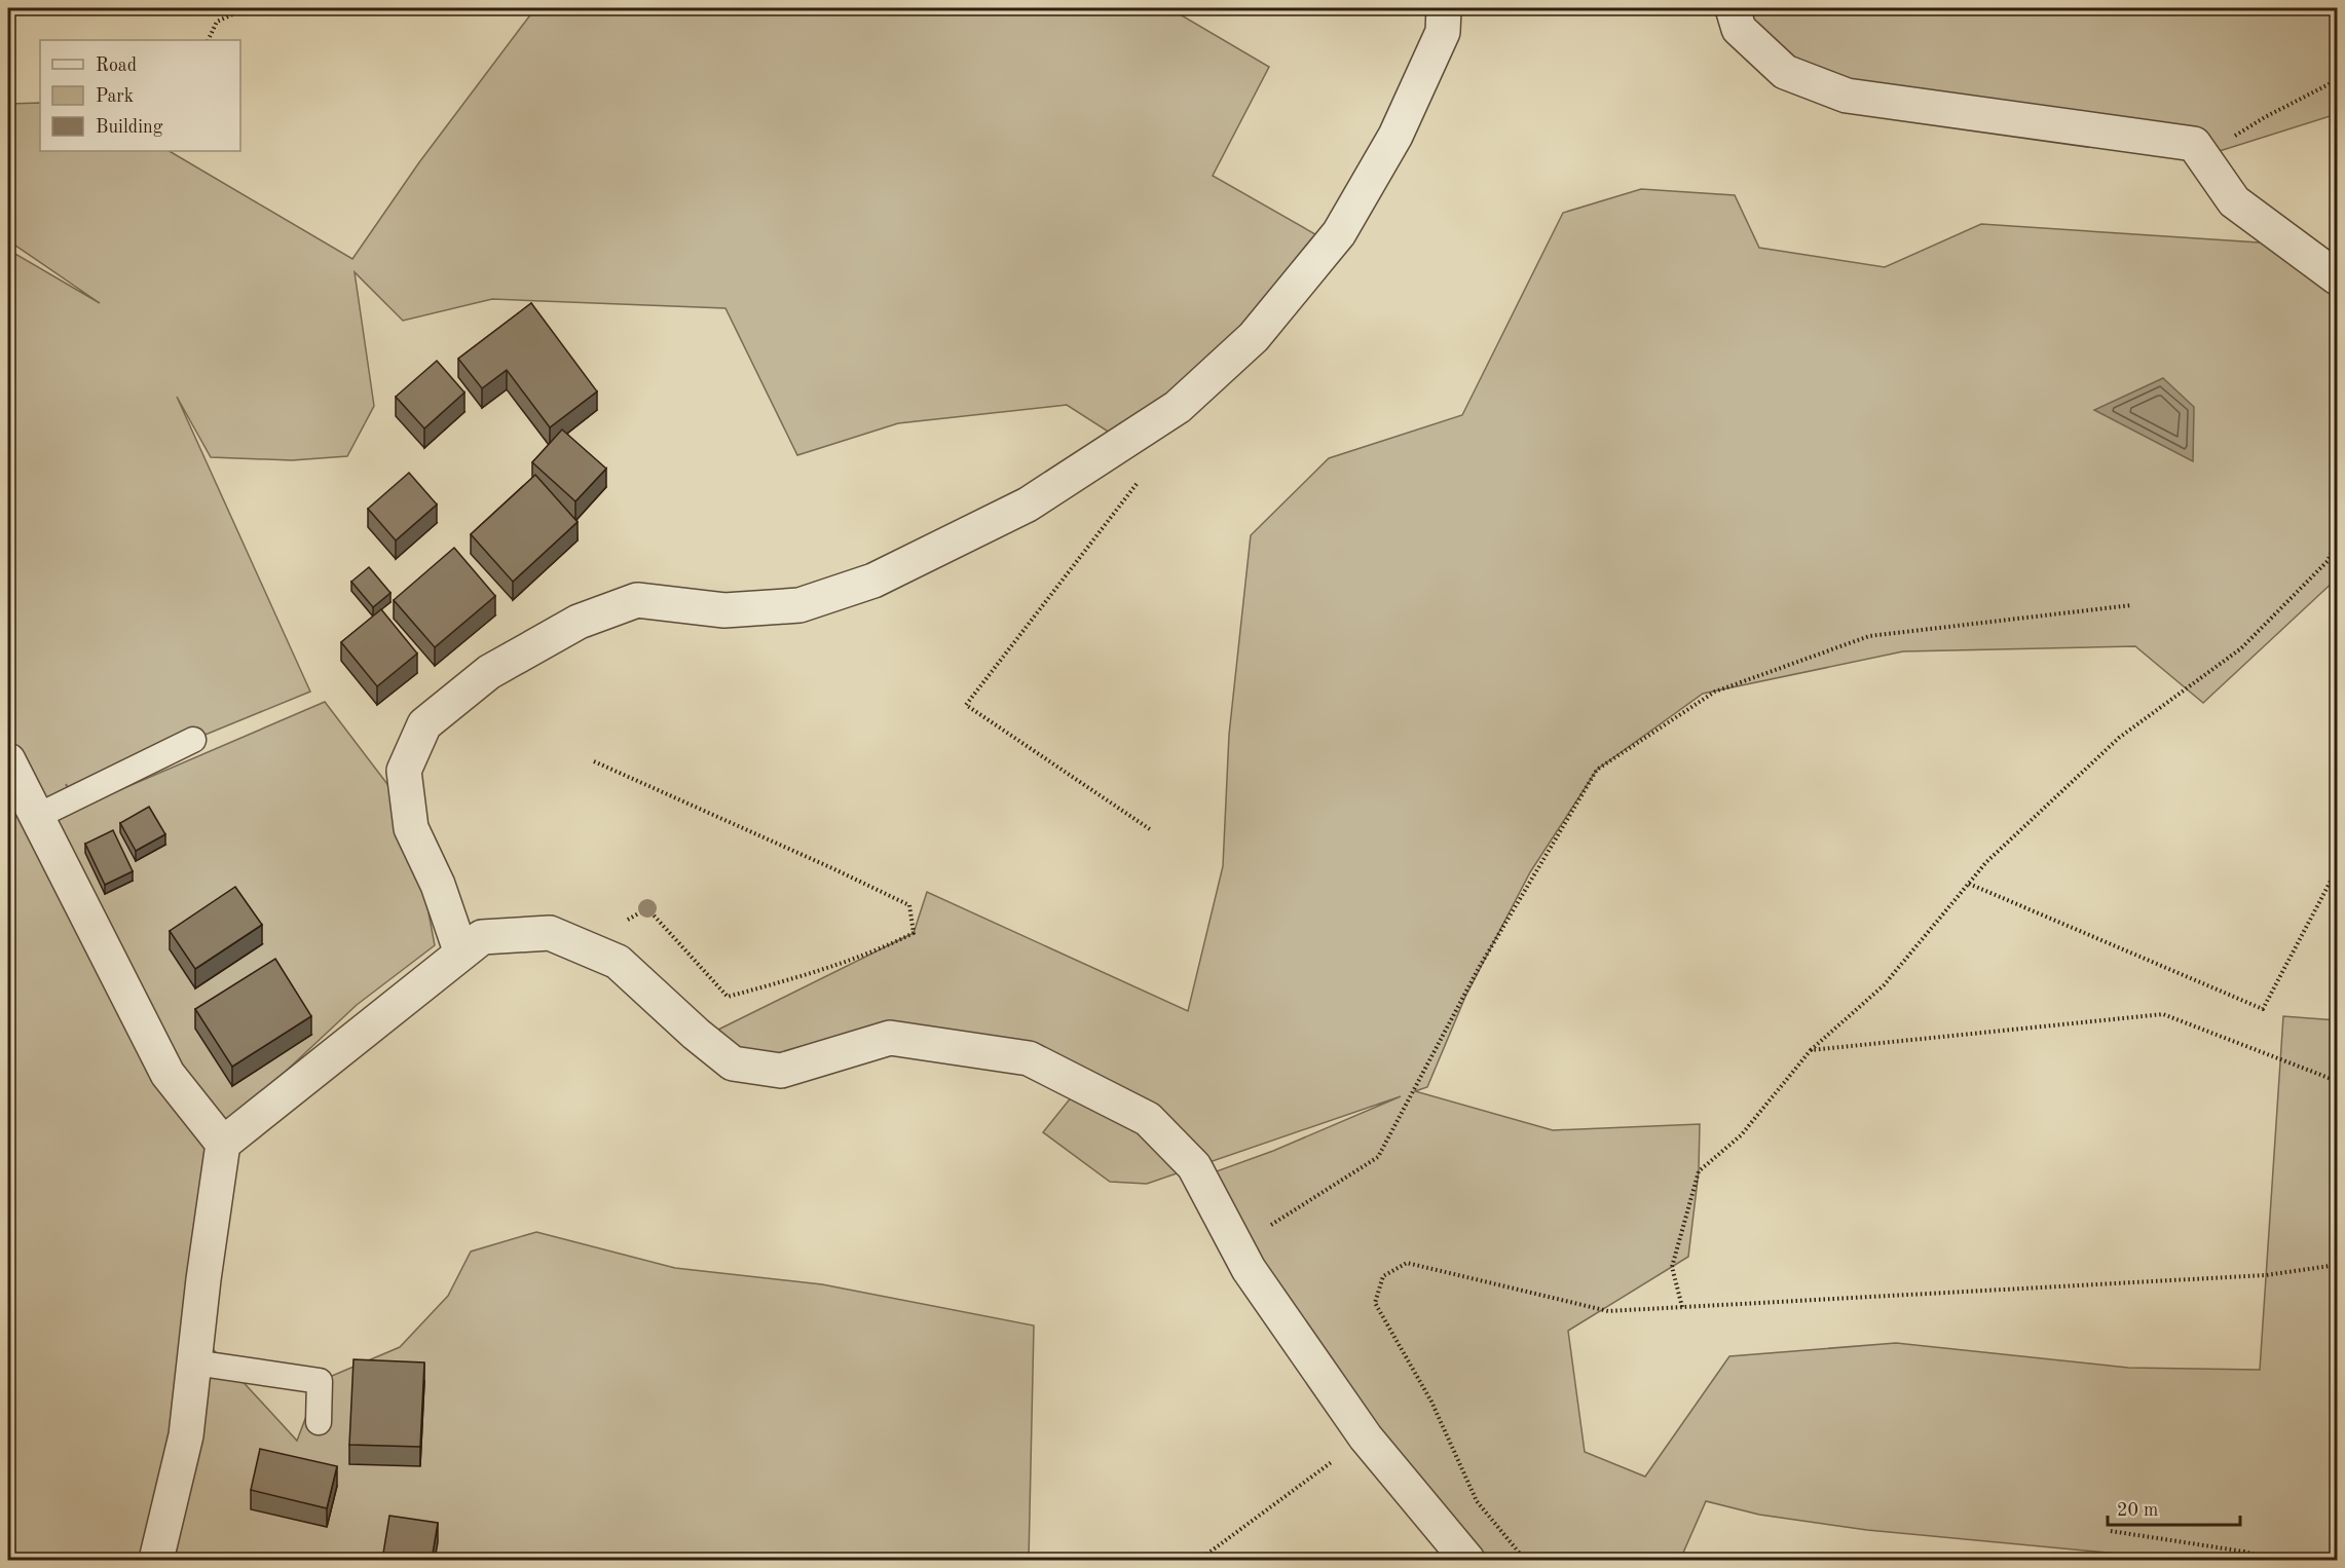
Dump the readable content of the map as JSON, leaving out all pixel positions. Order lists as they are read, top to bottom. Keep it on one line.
{"legend":["Road","Park","Building"],"scale_bar":"20 m"}
